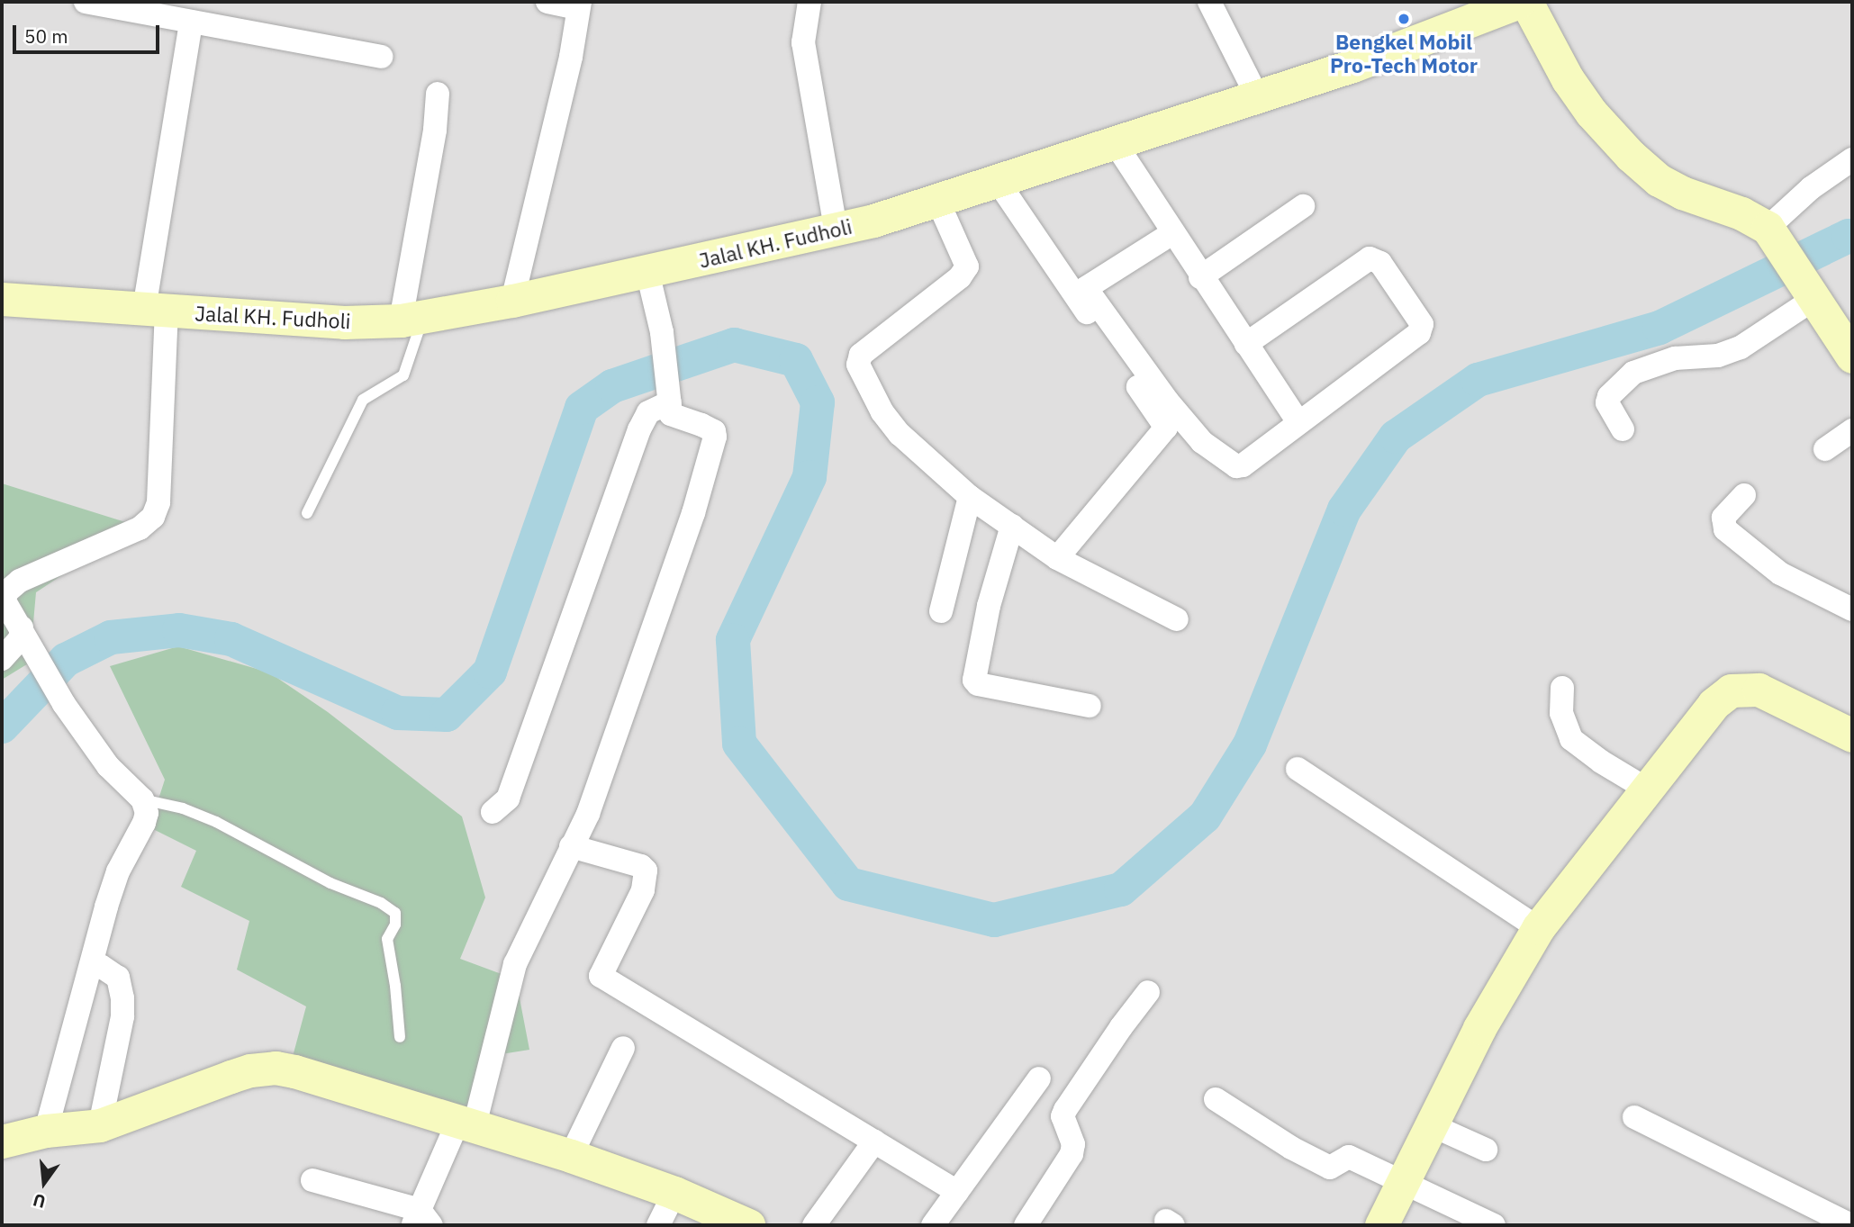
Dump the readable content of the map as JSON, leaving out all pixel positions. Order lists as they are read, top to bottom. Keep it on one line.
{"streets":{"main road":["Jalal KH. Fudholi"]},"places":["Bengkel Mobil Pro-Tech Motor"],"scale_bar":"50 m","north":"bottom"}
